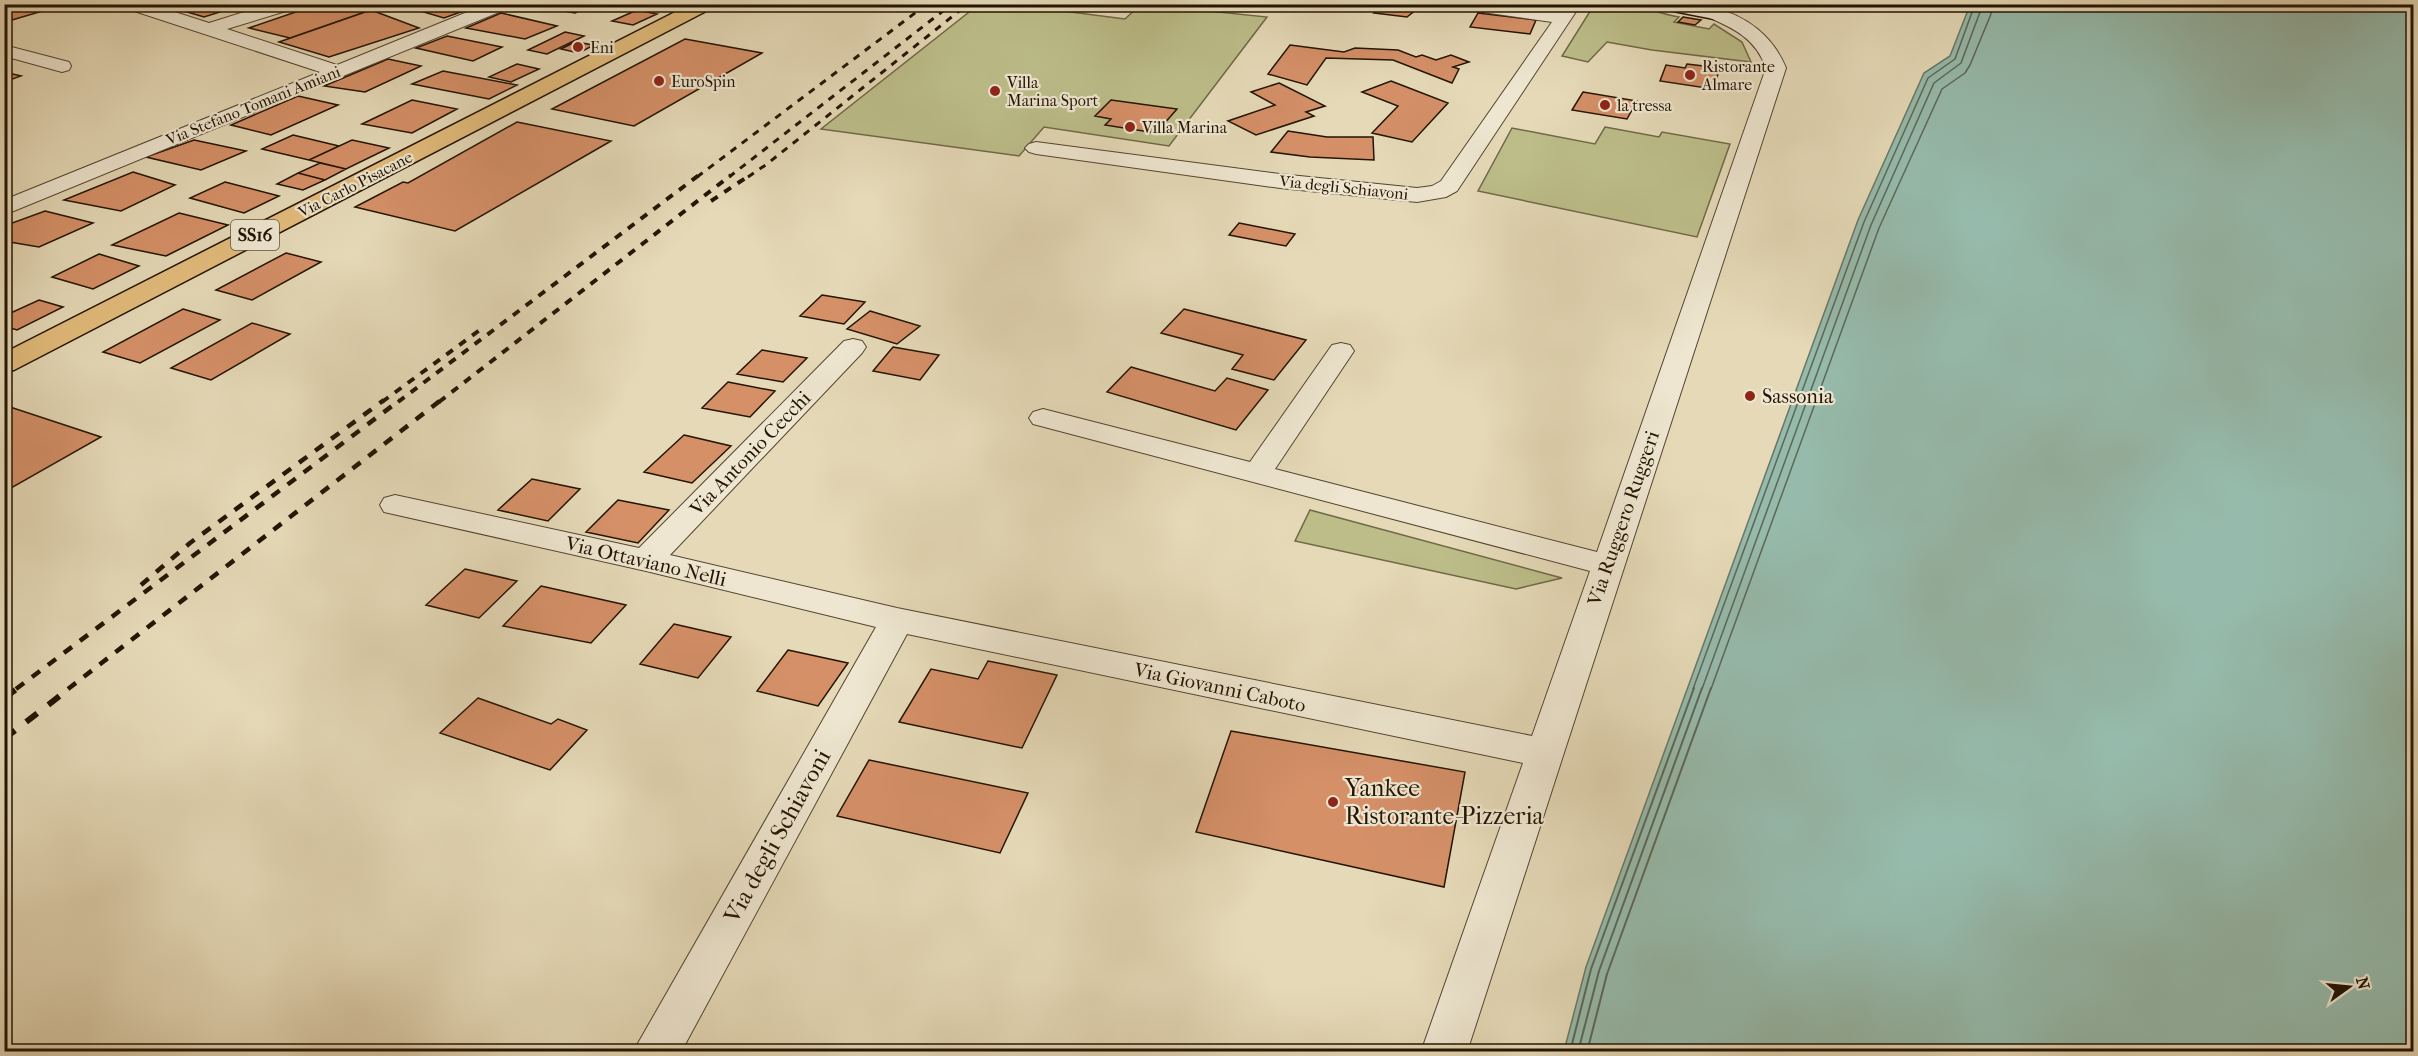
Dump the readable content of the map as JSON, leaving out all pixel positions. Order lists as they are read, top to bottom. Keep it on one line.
{"streets":{"main road":["Via Carlo Pisacane","SS16"],"street":["Via Stefano Tomani Amiani","Via degli Schiavoni","Via Antonio Cecchi","Via Ruggero Ruggeri","Via Ottaviano Nelli","Via Giovanni Caboto"]},"crossings":[["Via degli Schiavoni","Via Ottaviano Nelli"],["Via degli Schiavoni","Via Giovanni Caboto"],["Via Antonio Cecchi","Via Ottaviano Nelli"],["Via Ruggero Ruggeri","Via Giovanni Caboto"],["Via Ottaviano Nelli","Via Giovanni Caboto"]],"places":["Eni","Ristorante Almare","EuroSpin","Villa Marina Sport","la tressa","Villa Marina","Sassonia","Yankee Ristorante-Pizzeria"],"north":"right"}
